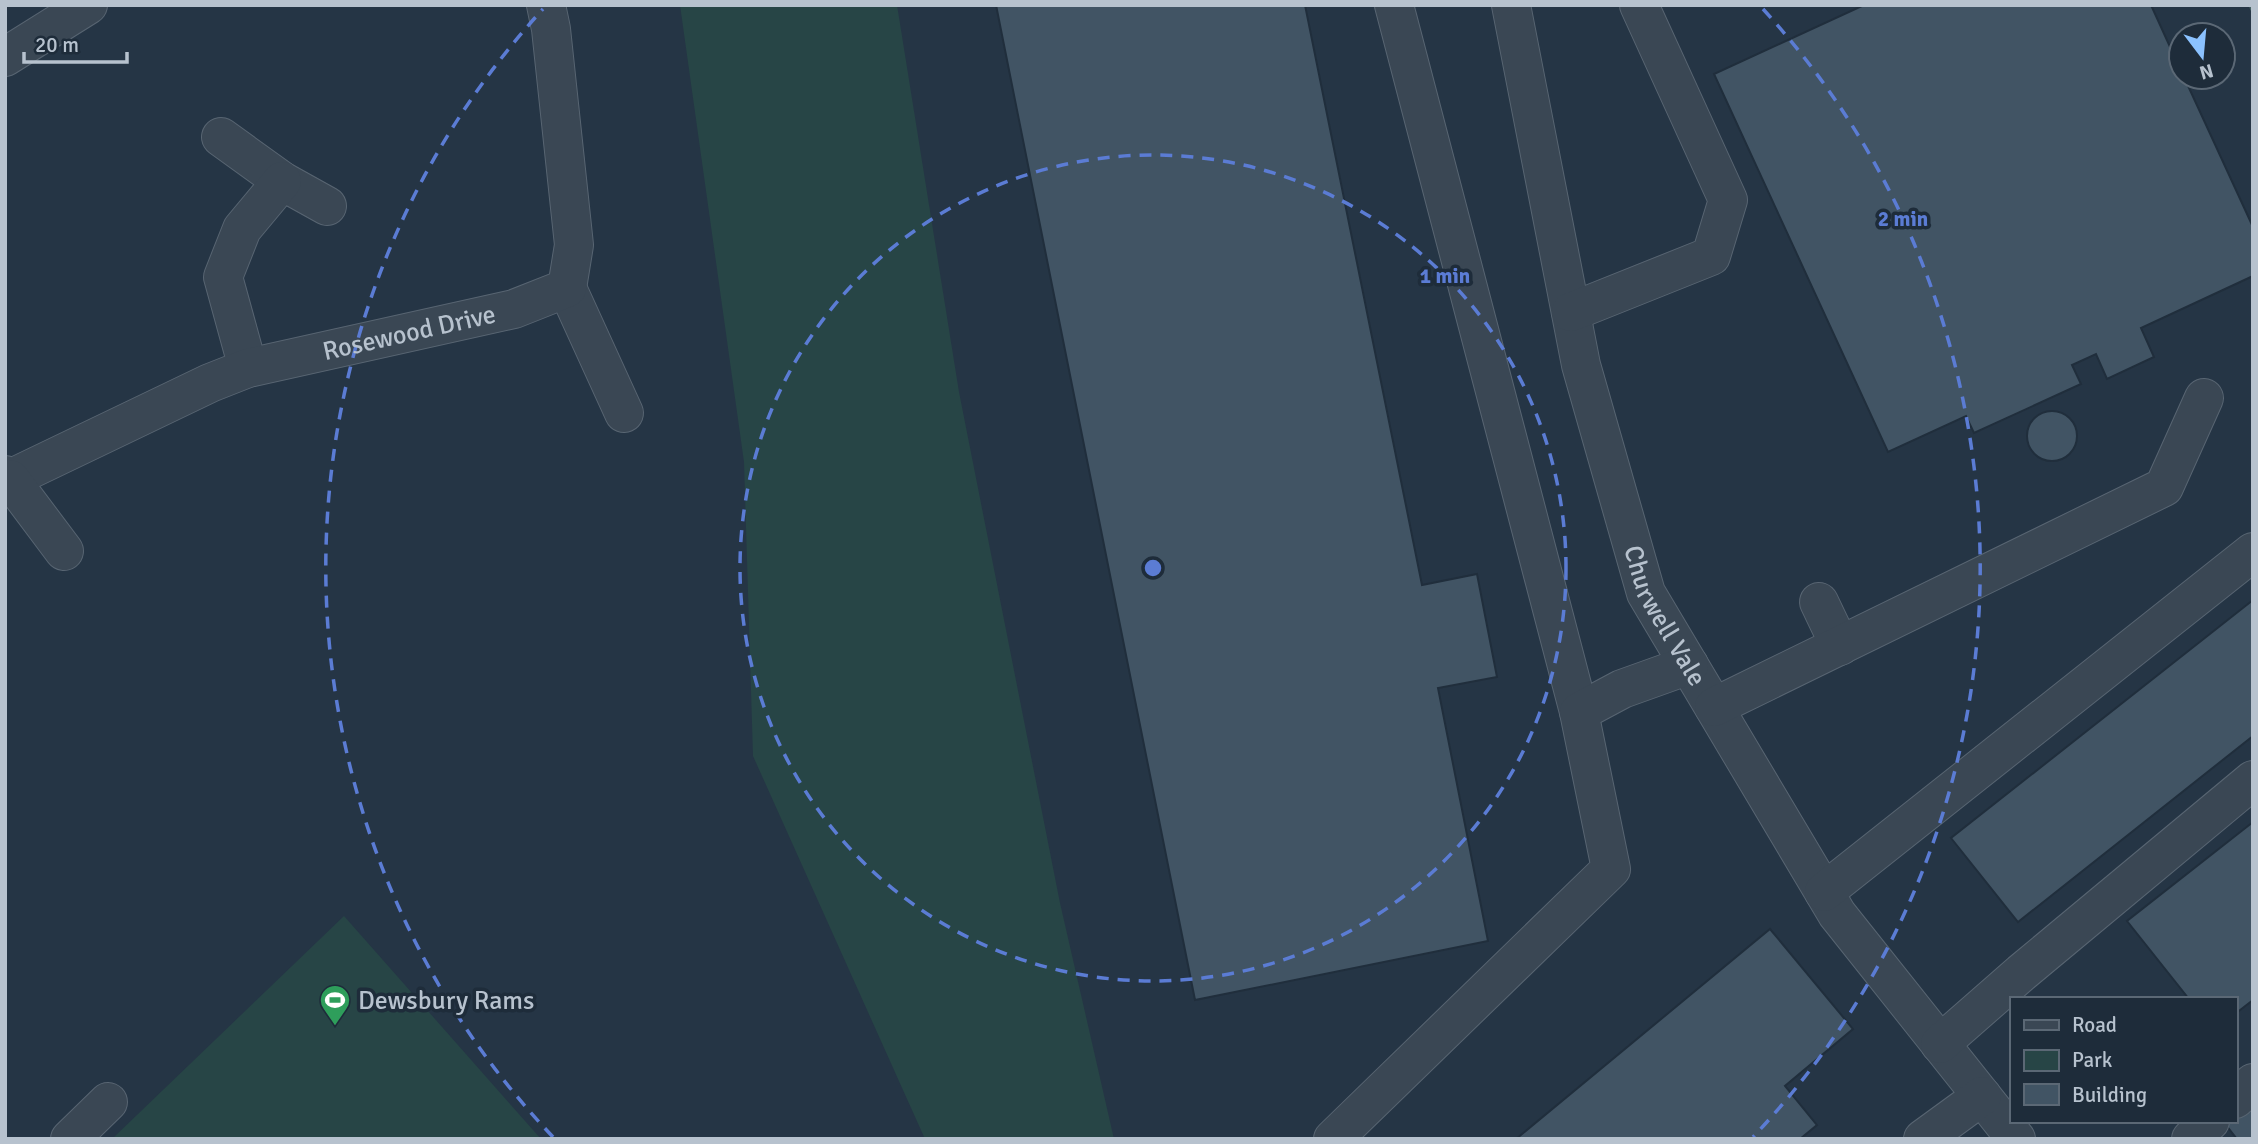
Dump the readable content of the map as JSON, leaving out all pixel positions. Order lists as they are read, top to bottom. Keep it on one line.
{"streets":{"street":["Rosewood Drive","Churwell Vale"]},"places":{"sports":["Dewsbury Rams"]},"legend":["Road","Park","Building"],"scale_bar":"20 m","north":"bottom","rings":["2 min","1 min"]}
